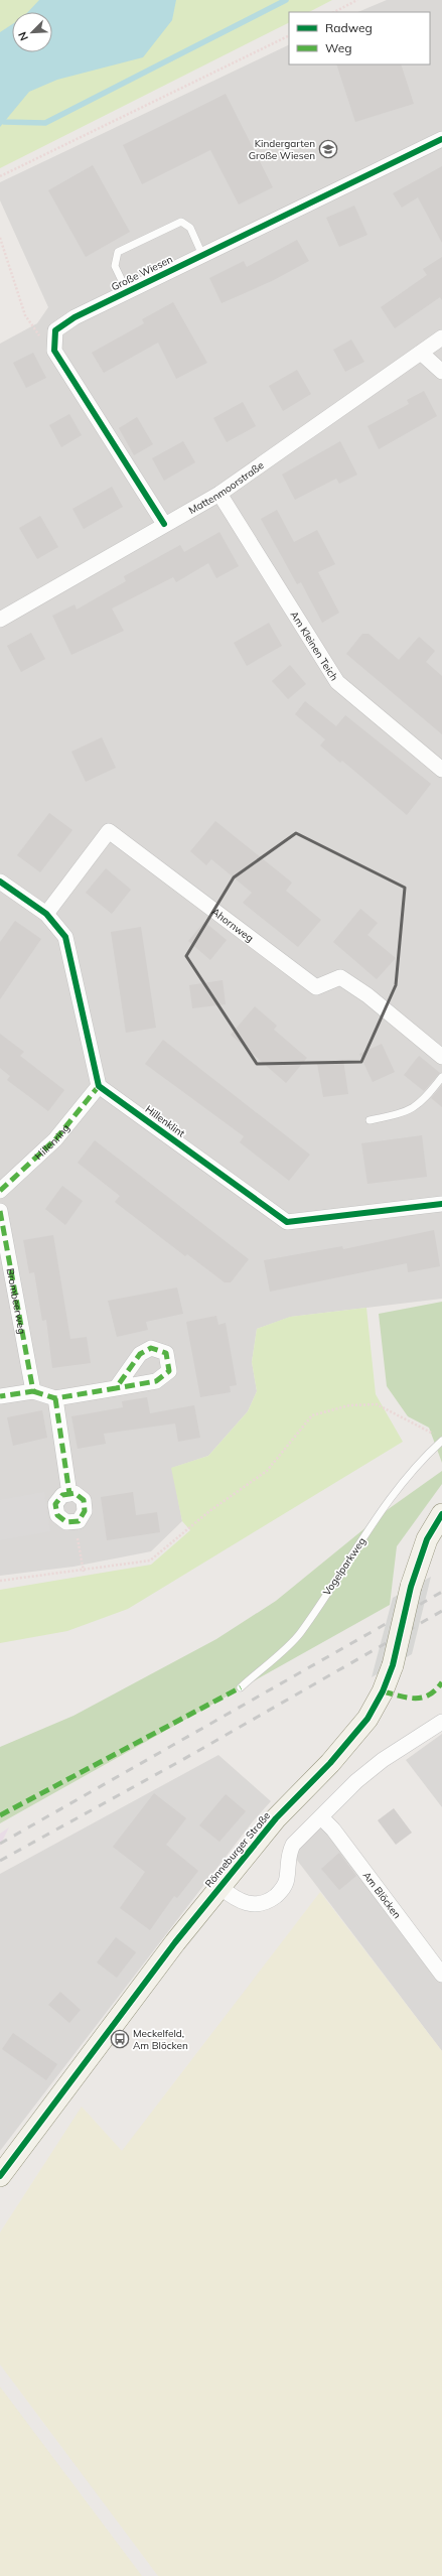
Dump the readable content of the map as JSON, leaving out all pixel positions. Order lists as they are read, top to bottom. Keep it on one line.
{"streets":{"street":["Große Wiesen","Mattenmoorstraße","Am Kleinen Teich","Ahornweg","Hillenklint","Hillenring","Brombeerweg","Rönneburger Straße","Am Blöcken"],"lane":["Vogelparkweg"]},"crossings":[["Mattenmoorstraße","Am Kleinen Teich"],["Hillenklint","Hillenring"]],"places":{"school or university":["Kindergarten Große Wiesen"],"bus stop":["Meckelfeld, Am Blöcken"]},"legend":["Radweg","Weg"],"north":"bottom left"}
